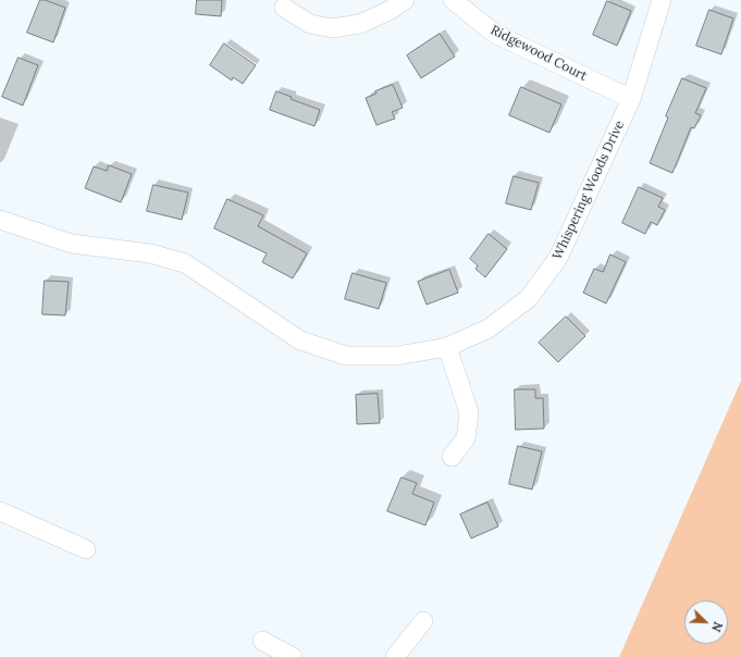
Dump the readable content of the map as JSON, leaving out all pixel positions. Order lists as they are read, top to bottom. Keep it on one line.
{"streets":{"street":["Ridgewood Court","Whispering Woods Drive"]},"crossings":[["Ridgewood Court","Whispering Woods Drive"]],"north":"bottom right"}
